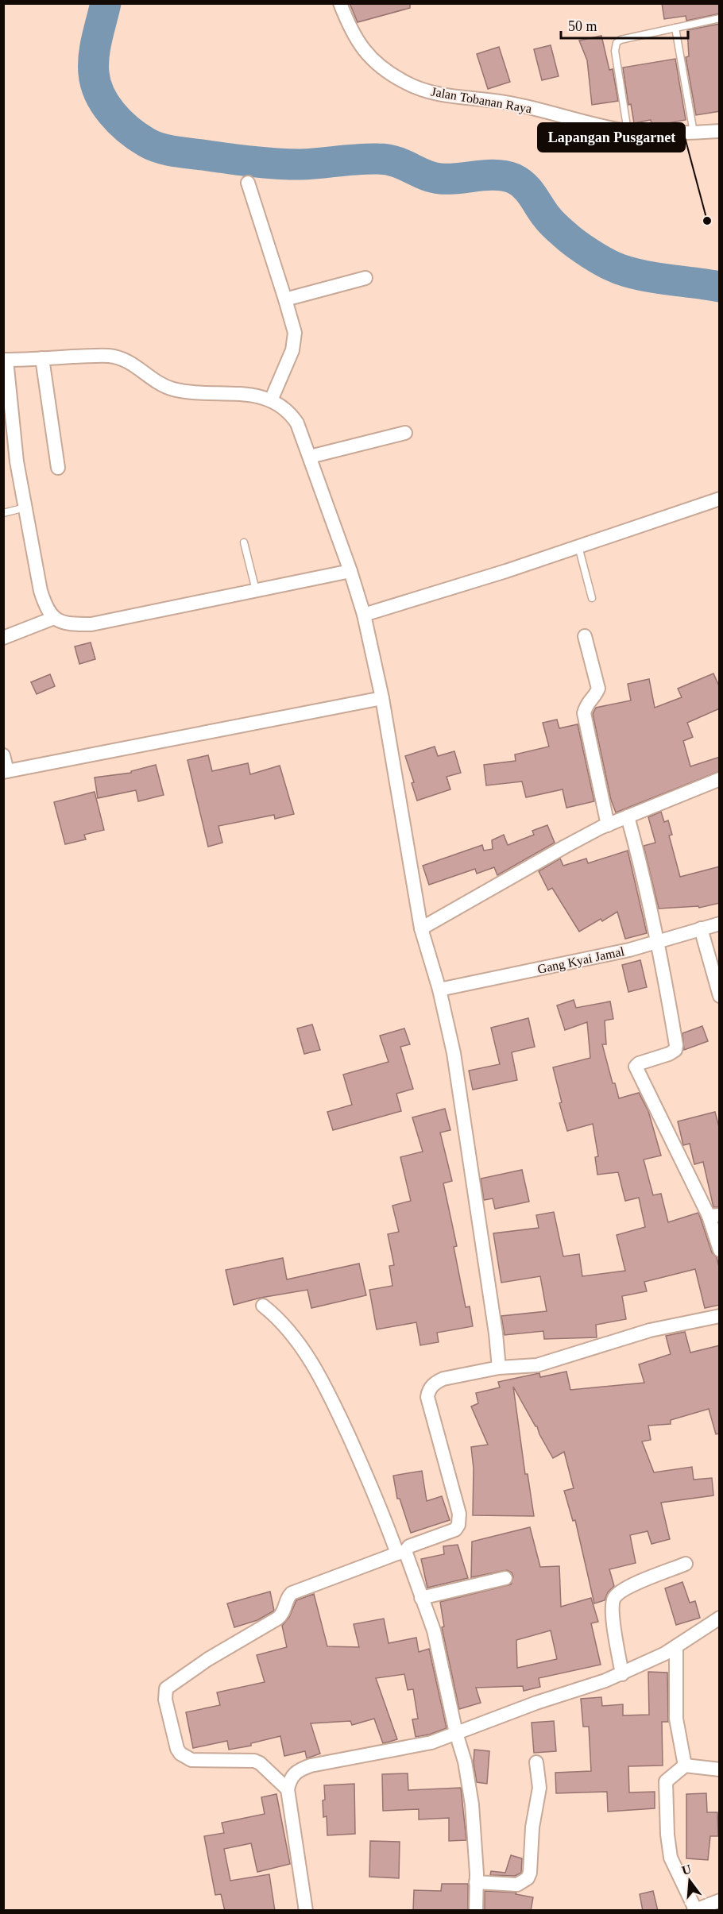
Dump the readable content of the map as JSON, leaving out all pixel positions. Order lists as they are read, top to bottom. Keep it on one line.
{"streets":{"street":["Jalan Tobanan Raya","Gang Kyai Jamal"]},"places":["Lapangan Pusgarnet"],"scale_bar":"50 m","north":"top"}
